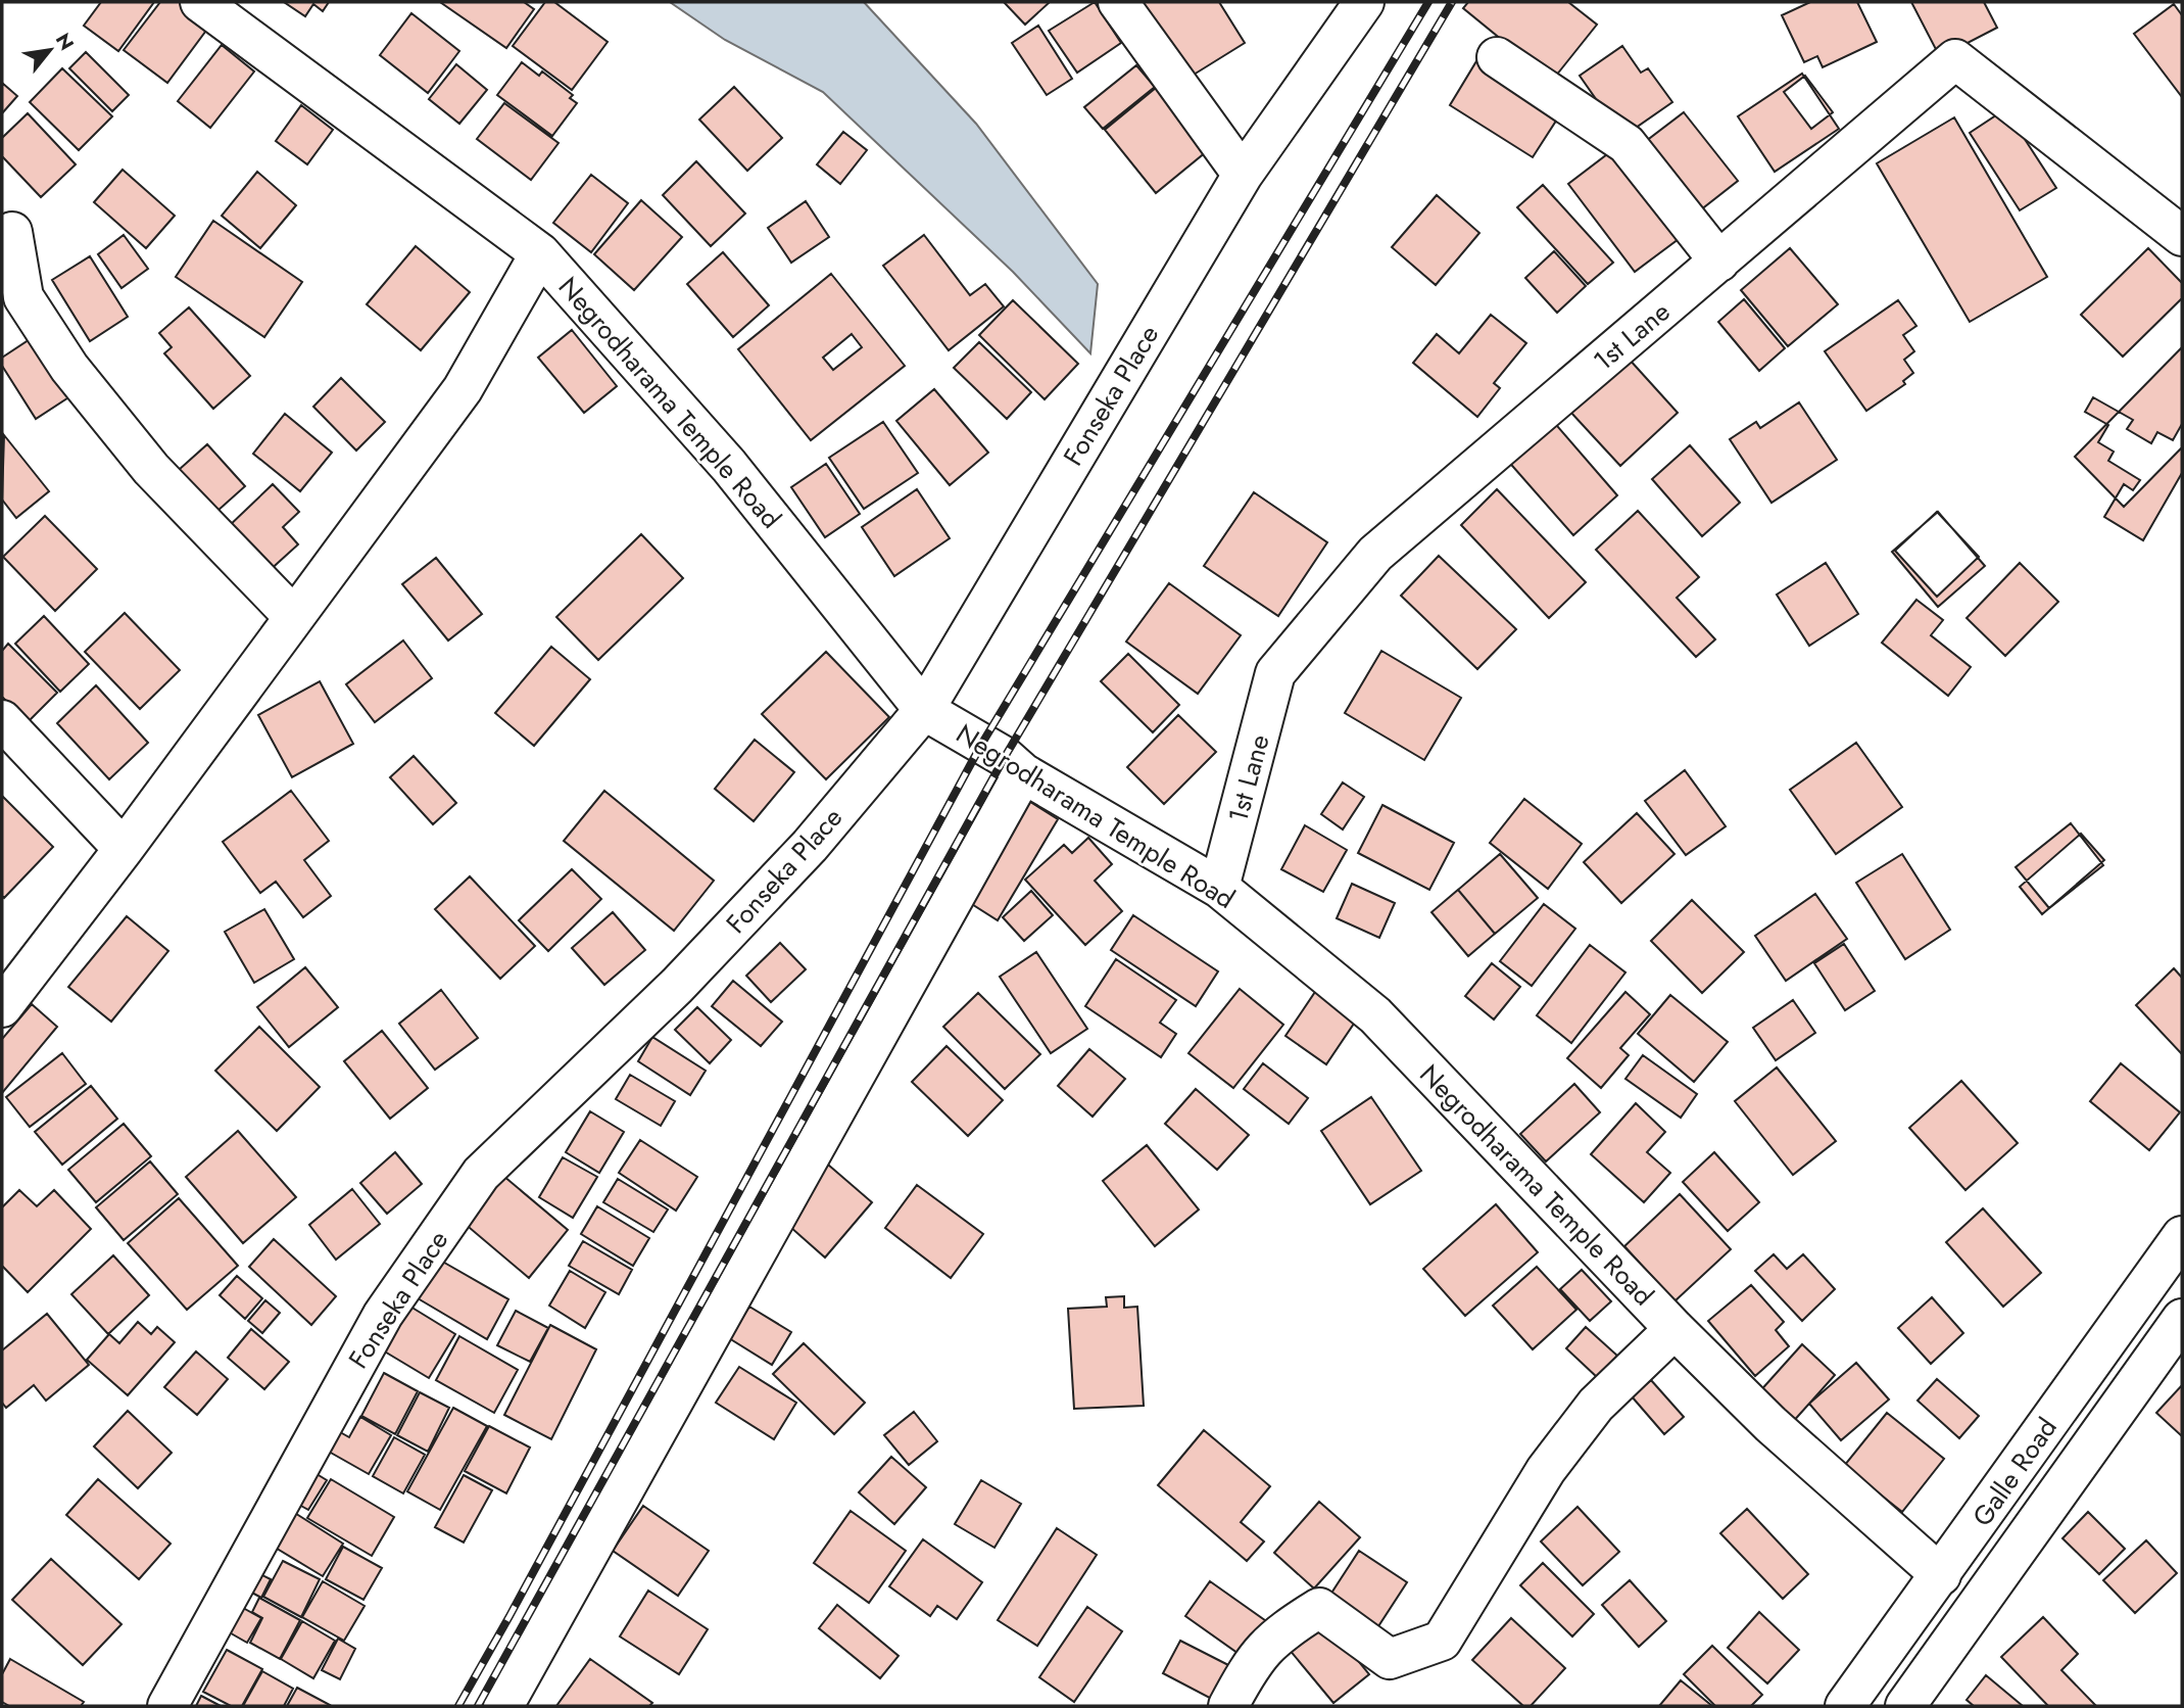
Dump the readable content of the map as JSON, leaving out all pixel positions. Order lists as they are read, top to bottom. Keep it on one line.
{"streets":{"main road":["1st Lane","Fonseka Place","Negrodharama Temple Road","Galle Road"]},"crossings":[["1st Lane","Negrodharama Temple Road"],["Fonseka Place","Negrodharama Temple Road"],["Negrodharama Temple Road","Galle Road"]],"north":"top right"}
